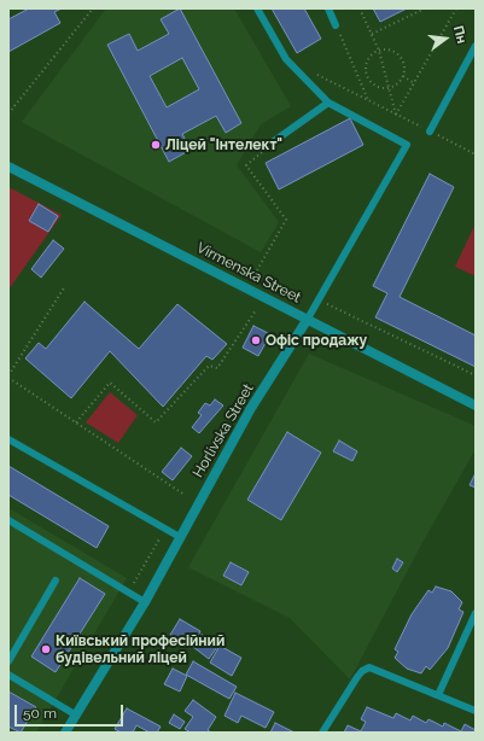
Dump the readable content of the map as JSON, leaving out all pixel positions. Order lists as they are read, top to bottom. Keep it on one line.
{"streets":{"street":["Virmenska Street","Horlivska Street"]},"crossings":[["Virmenska Street","Horlivska Street"]],"places":["Ліцей \"Інтелект\"","Офіс продажу","Київський професійний будівельний ліцей"],"scale_bar":"50 m","north":"right"}
